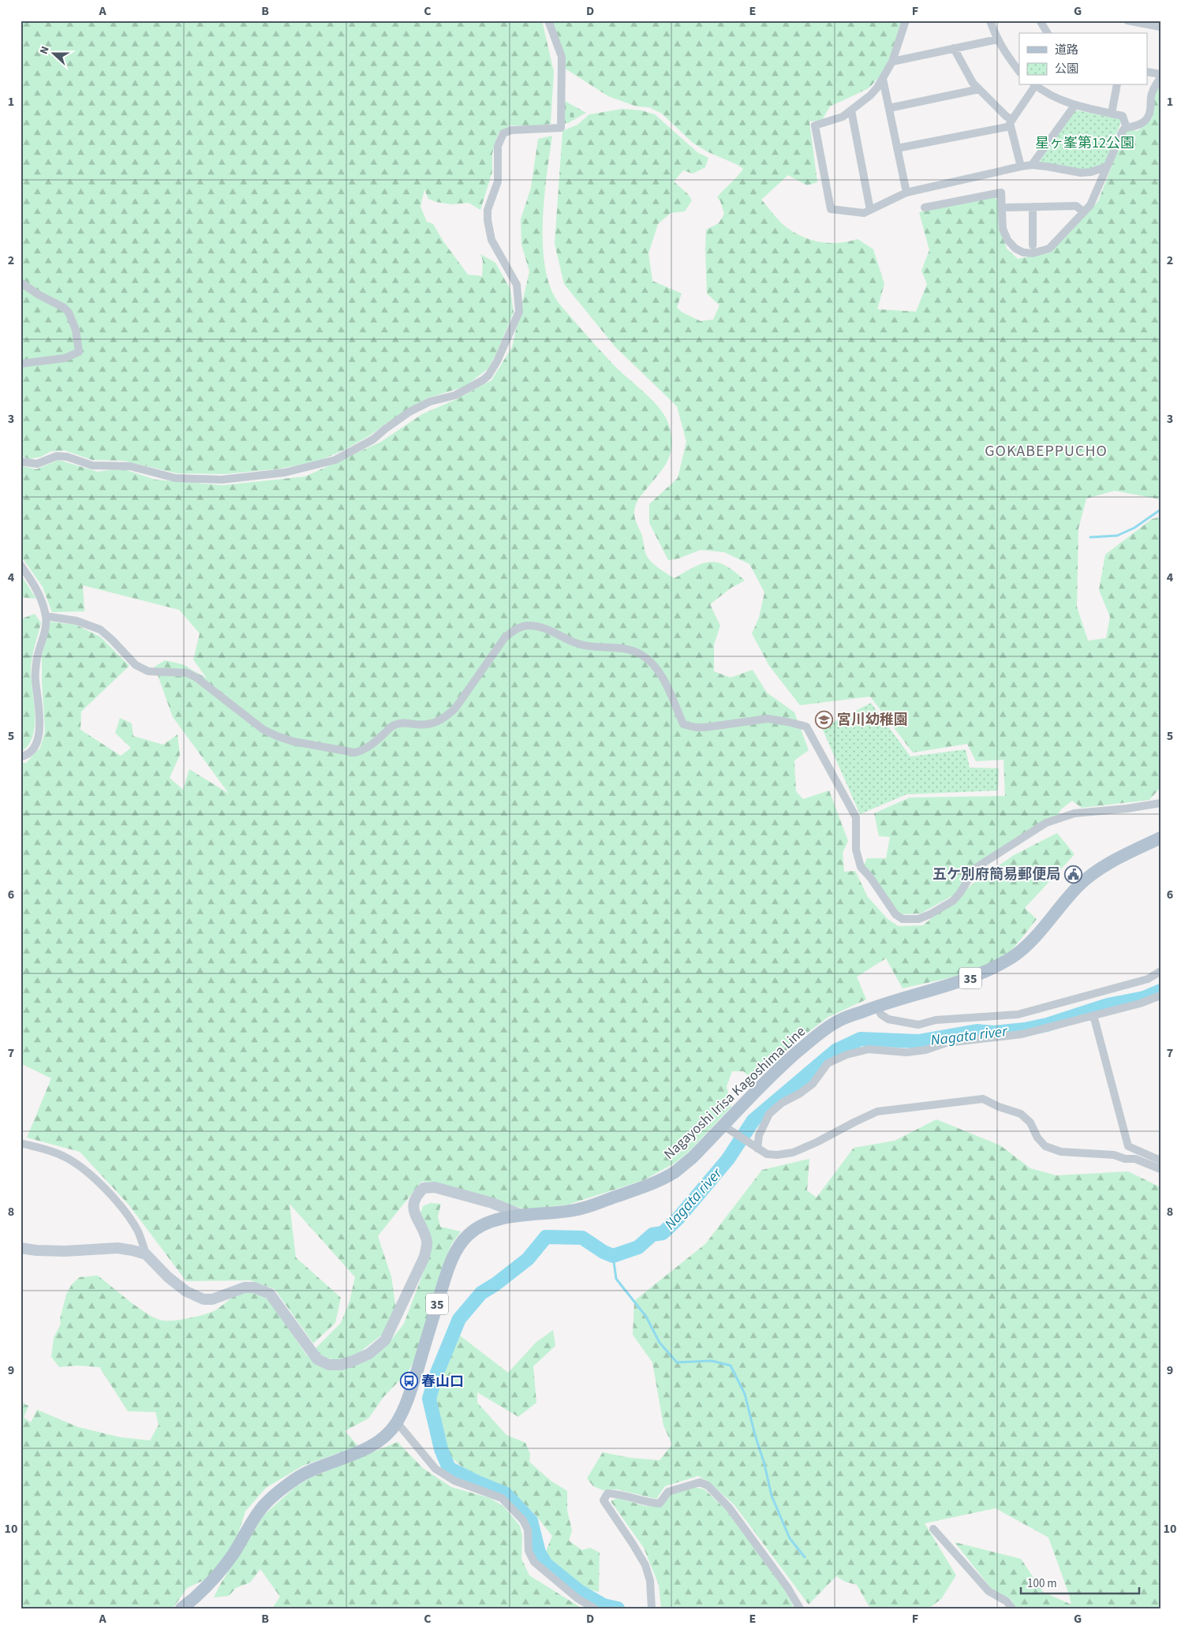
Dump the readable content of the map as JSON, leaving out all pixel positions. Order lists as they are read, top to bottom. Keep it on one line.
{"streets":{"main road":["35","Nagayoshi Irisa Kagoshima Line"]},"districts":["GOKABEPPUCHO"],"water":["Nagata river"],"parks":["星ヶ峯第12公園"],"places":{"school or university":["宮川幼稚園"],"public building":["五ケ別府簡易郵便局"],"bus stop":["春山口"]},"legend":["道路","公園"],"scale_bar":"100 m","north":"left","grid":{"columns":["A","B","C","D","E","F","G"],"rows":["1","2","3","4","5","6","7","8","9","10"]}}
